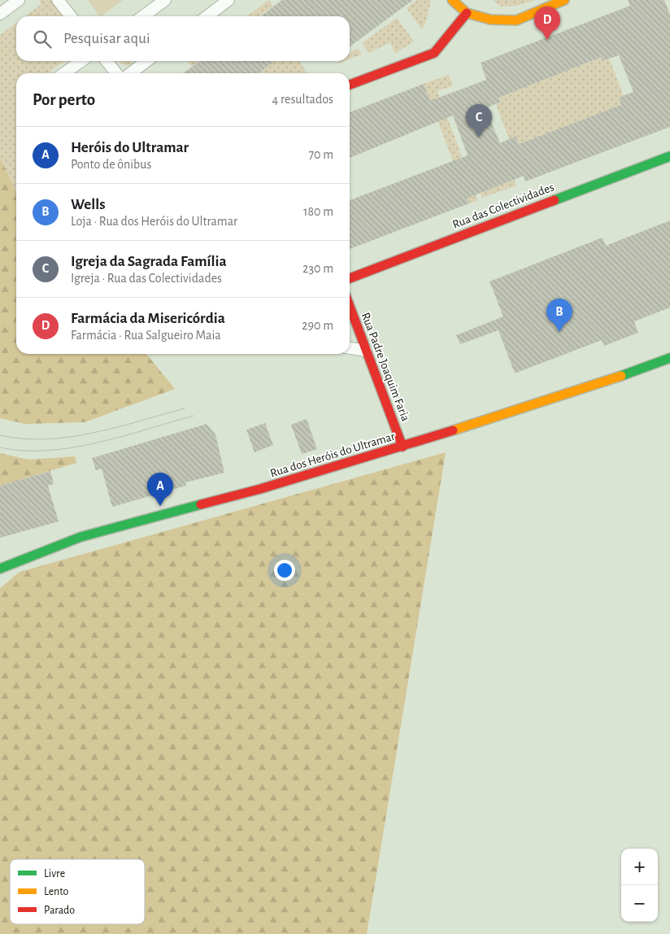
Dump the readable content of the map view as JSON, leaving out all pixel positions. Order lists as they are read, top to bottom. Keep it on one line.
{"streets":{"street":["Rua das Colectividades","Rua Padre Joaquim Faria","Rua dos Heróis do Ultramar"]},"crossings":[["Rua Padre Joaquim Faria","Rua dos Heróis do Ultramar"]],"legend":["Livre","Lento","Parado"],"page":{"pins":["D","C","B","A"],"search":"Pesquisar aqui","heading":["Por perto","4 resultados"],"list":[{"mark":"A","name":"Heróis do Ultramar","note":"Ponto de ônibus","value":"70 m"},{"mark":"B","name":"Wells","note":"Loja · Rua dos Heróis do Ultramar","value":"180 m"},{"mark":"C","name":"Igreja da Sagrada Família","note":"Igreja · Rua das Colectividades","value":"230 m"},{"mark":"D","name":"Farmácia da Misericórdia","note":"Farmácia · Rua Salgueiro Maia","value":"290 m"}],"map_buttons":["+","−"]}}
